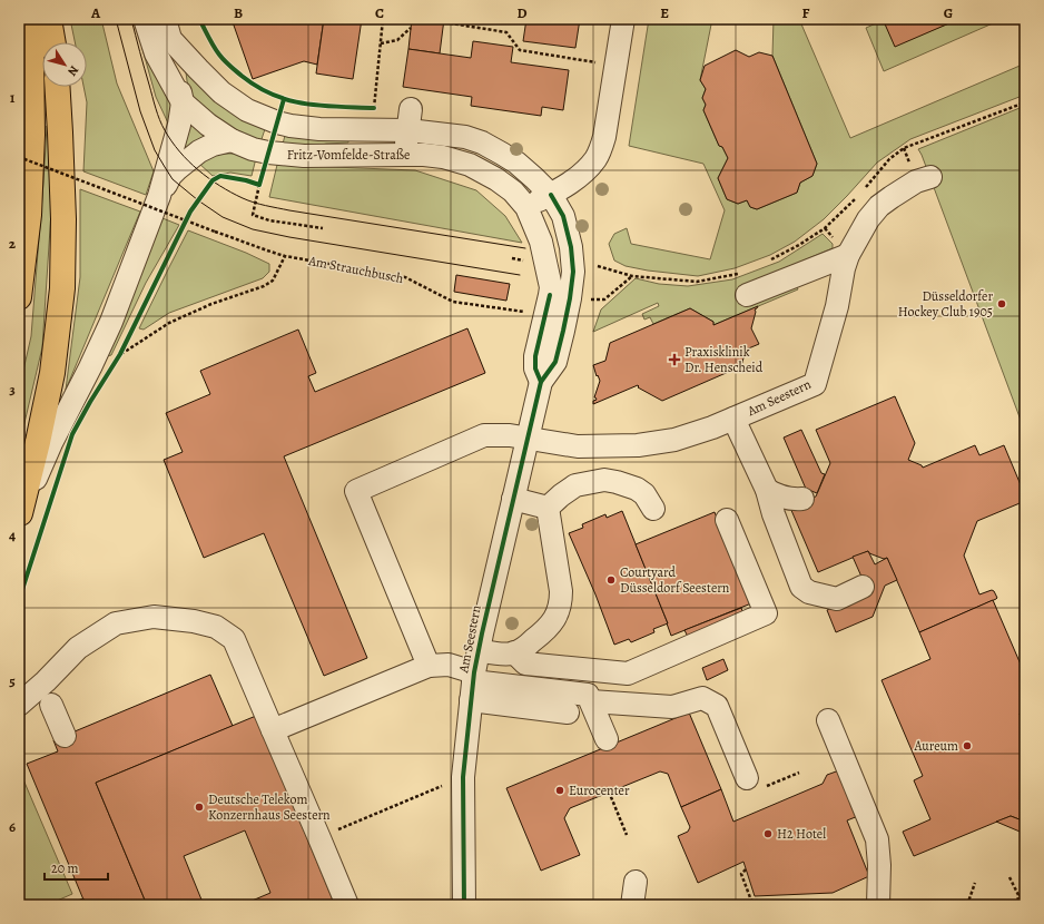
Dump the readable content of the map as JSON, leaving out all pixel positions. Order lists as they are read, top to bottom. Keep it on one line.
{"streets":{"street":["Fritz-Vomfelde-Straße","Am Seestern"],"path":["Am Strauchbusch"]},"crossings":[["Fritz-Vomfelde-Straße","Am Seestern"]],"places":{"other":["Düsseldorfer Hockey Club 1905","Courtyard Düsseldorf Seestern","Aureum","Eurocenter","Deutsche Telekom Konzernhaus Seestern","H2 Hotel"],"health":["Praxisklinik Dr. Henscheid"]},"scale_bar":"20 m","north":"bottom right","grid":{"columns":["A","B","C","D","E","F","G"],"rows":["1","2","3","4","5","6"]}}
